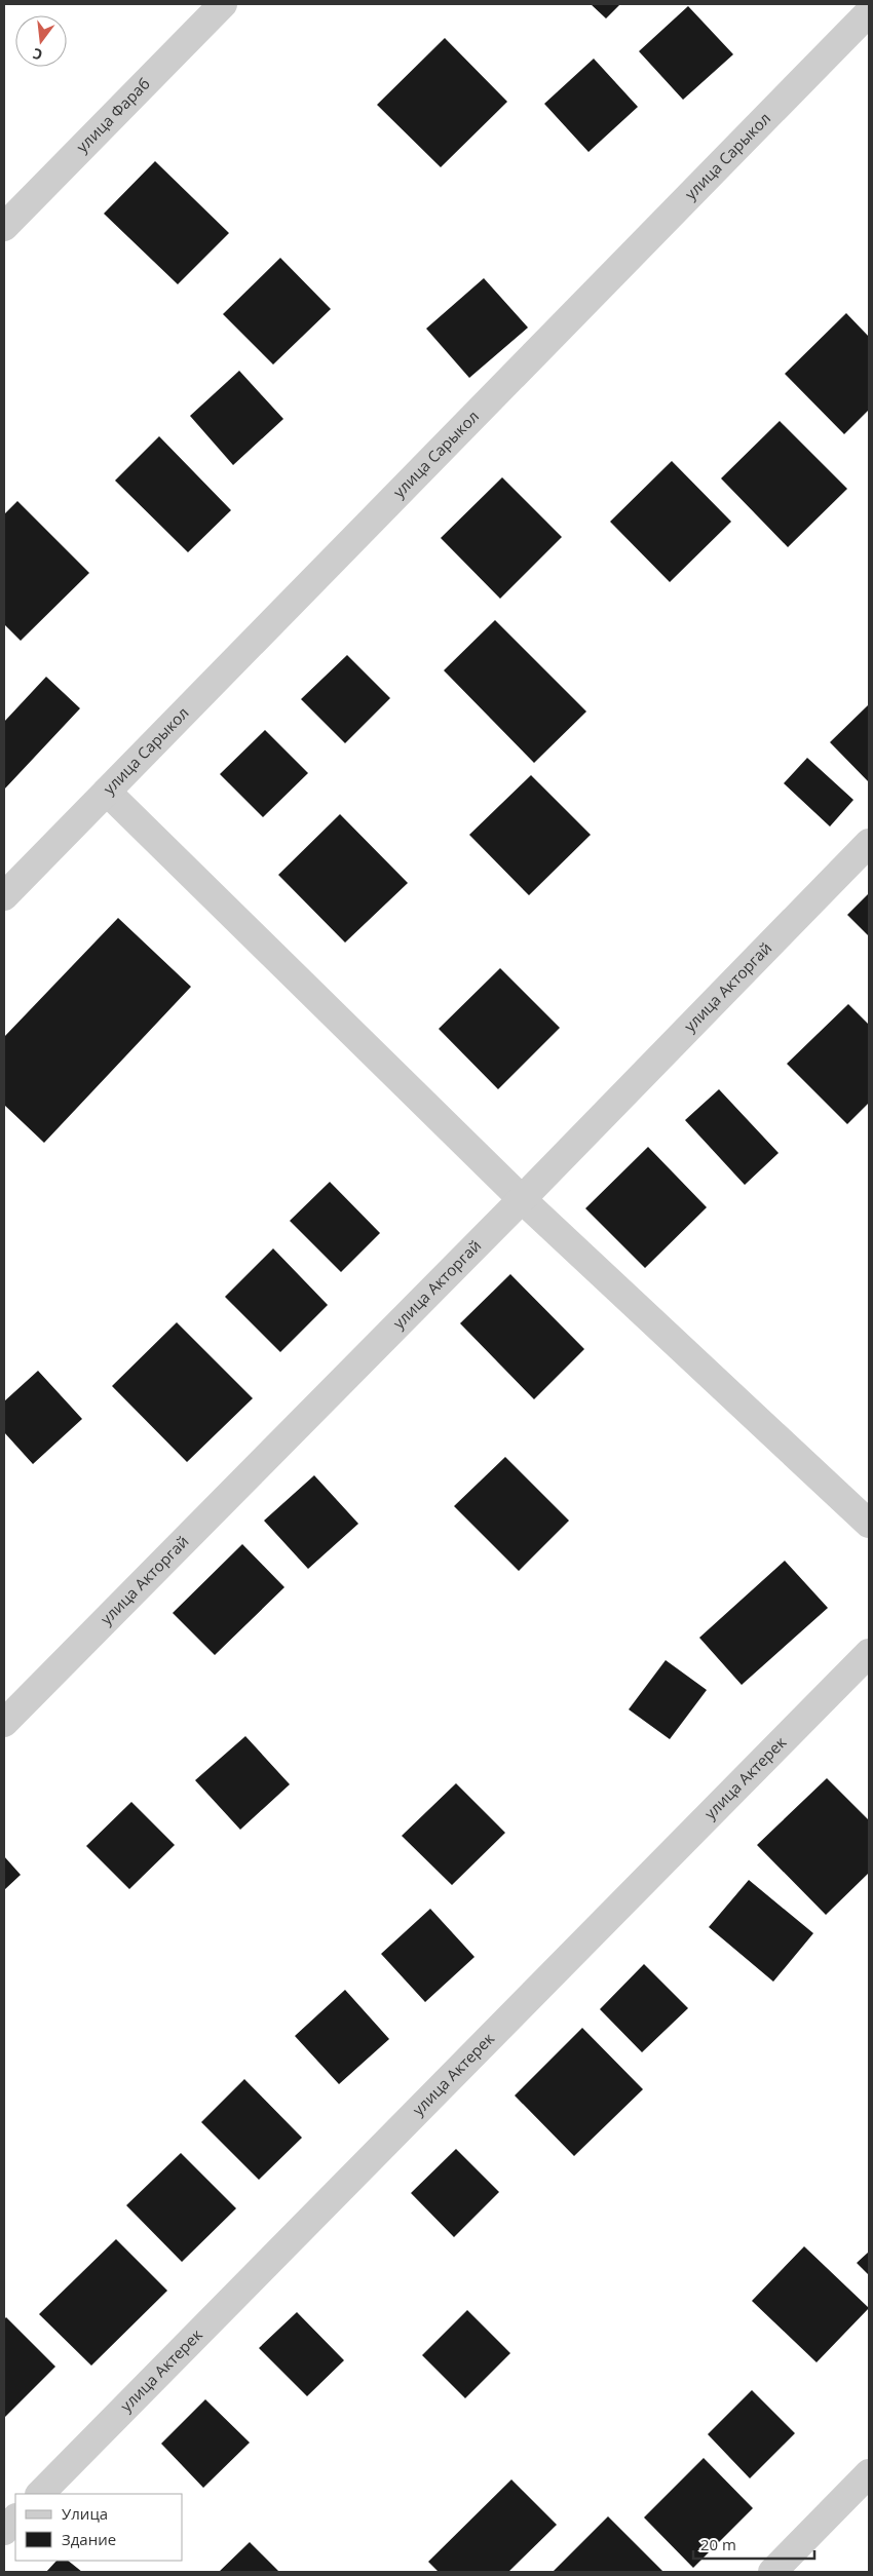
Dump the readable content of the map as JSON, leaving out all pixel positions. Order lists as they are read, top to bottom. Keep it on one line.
{"streets":{"street":["улица Фараб","улица Сарыкол","улица Акторгай","улица Актерек"]},"legend":["Улица","Здание"],"scale_bar":"20 m","north":"bottom"}
